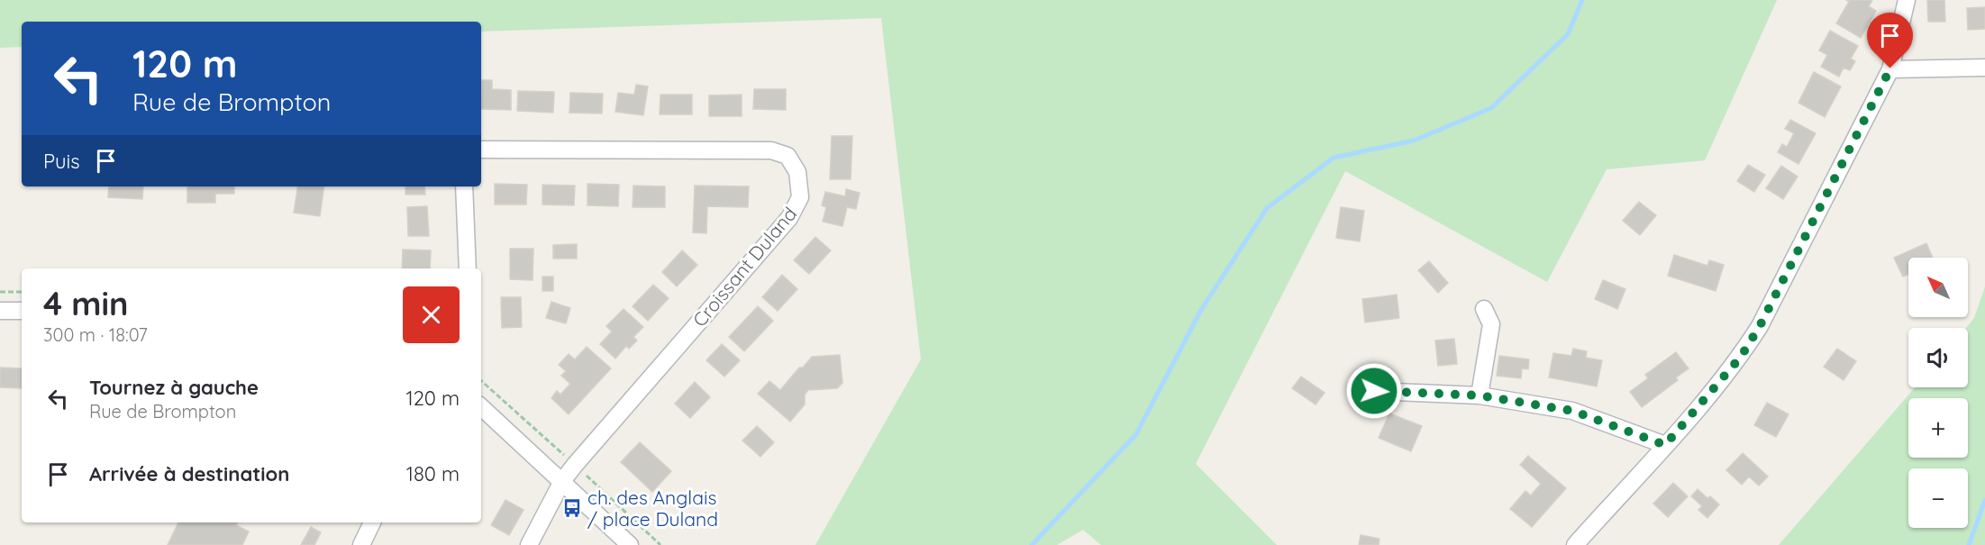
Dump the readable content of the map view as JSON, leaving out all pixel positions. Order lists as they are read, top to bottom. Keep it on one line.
{"streets":{"street":["Croissant Duland"]},"places":{"bus stop":["ch. des Anglais / place Duland"]},"north":"top left","page":{"turn":["120 m","Rue de Brompton"],"then":"Puis","map_buttons":["+","−"],"heading":["4 min","300 m · 18:07"],"list":[{"name":"Tournez à gauche","note":"Rue de Brompton","value":"120 m"},{"name":"Arrivée à destination","value":"180 m"}]}}
